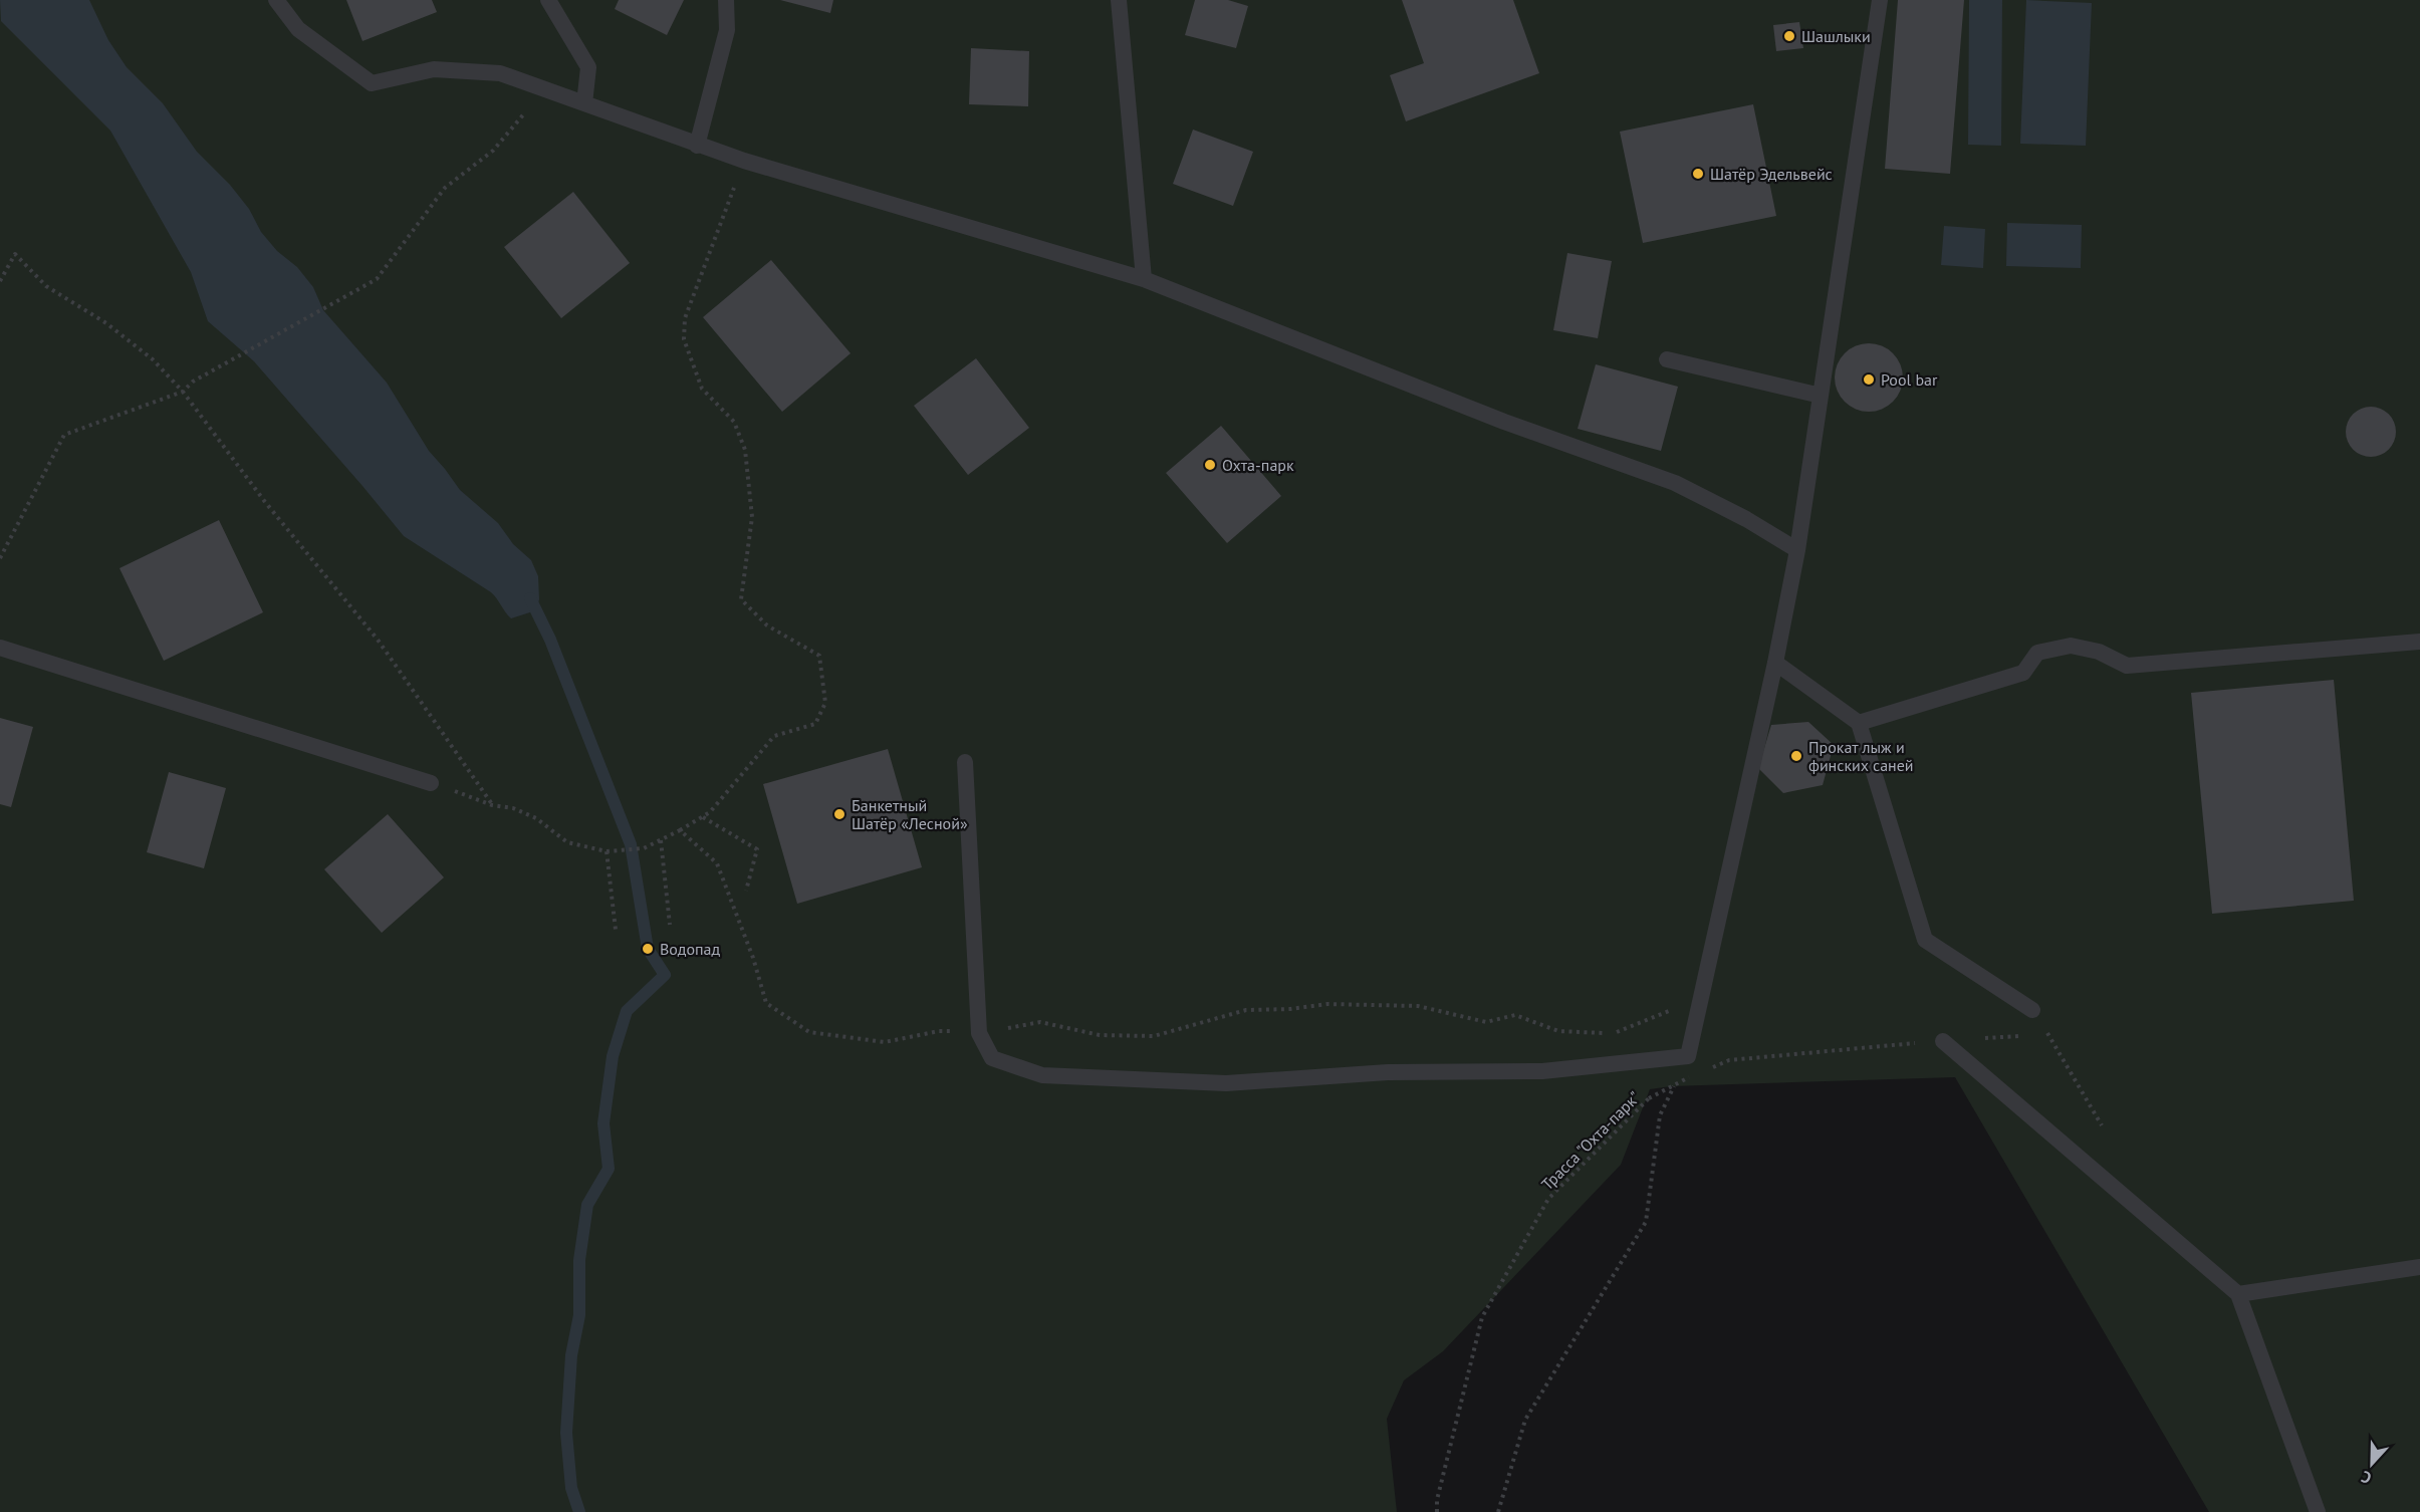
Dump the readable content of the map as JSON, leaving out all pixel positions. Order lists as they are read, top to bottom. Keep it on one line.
{"streets":{"path":["Трасса \"Охта-парк\""]},"places":["Шашлыки","Шатёр Эдельвейс","Pool bar","Охта-парк","Прокат лыж и финских саней","Банкетный Шатёр «Лесной»","Водопад"],"north":"bottom"}
